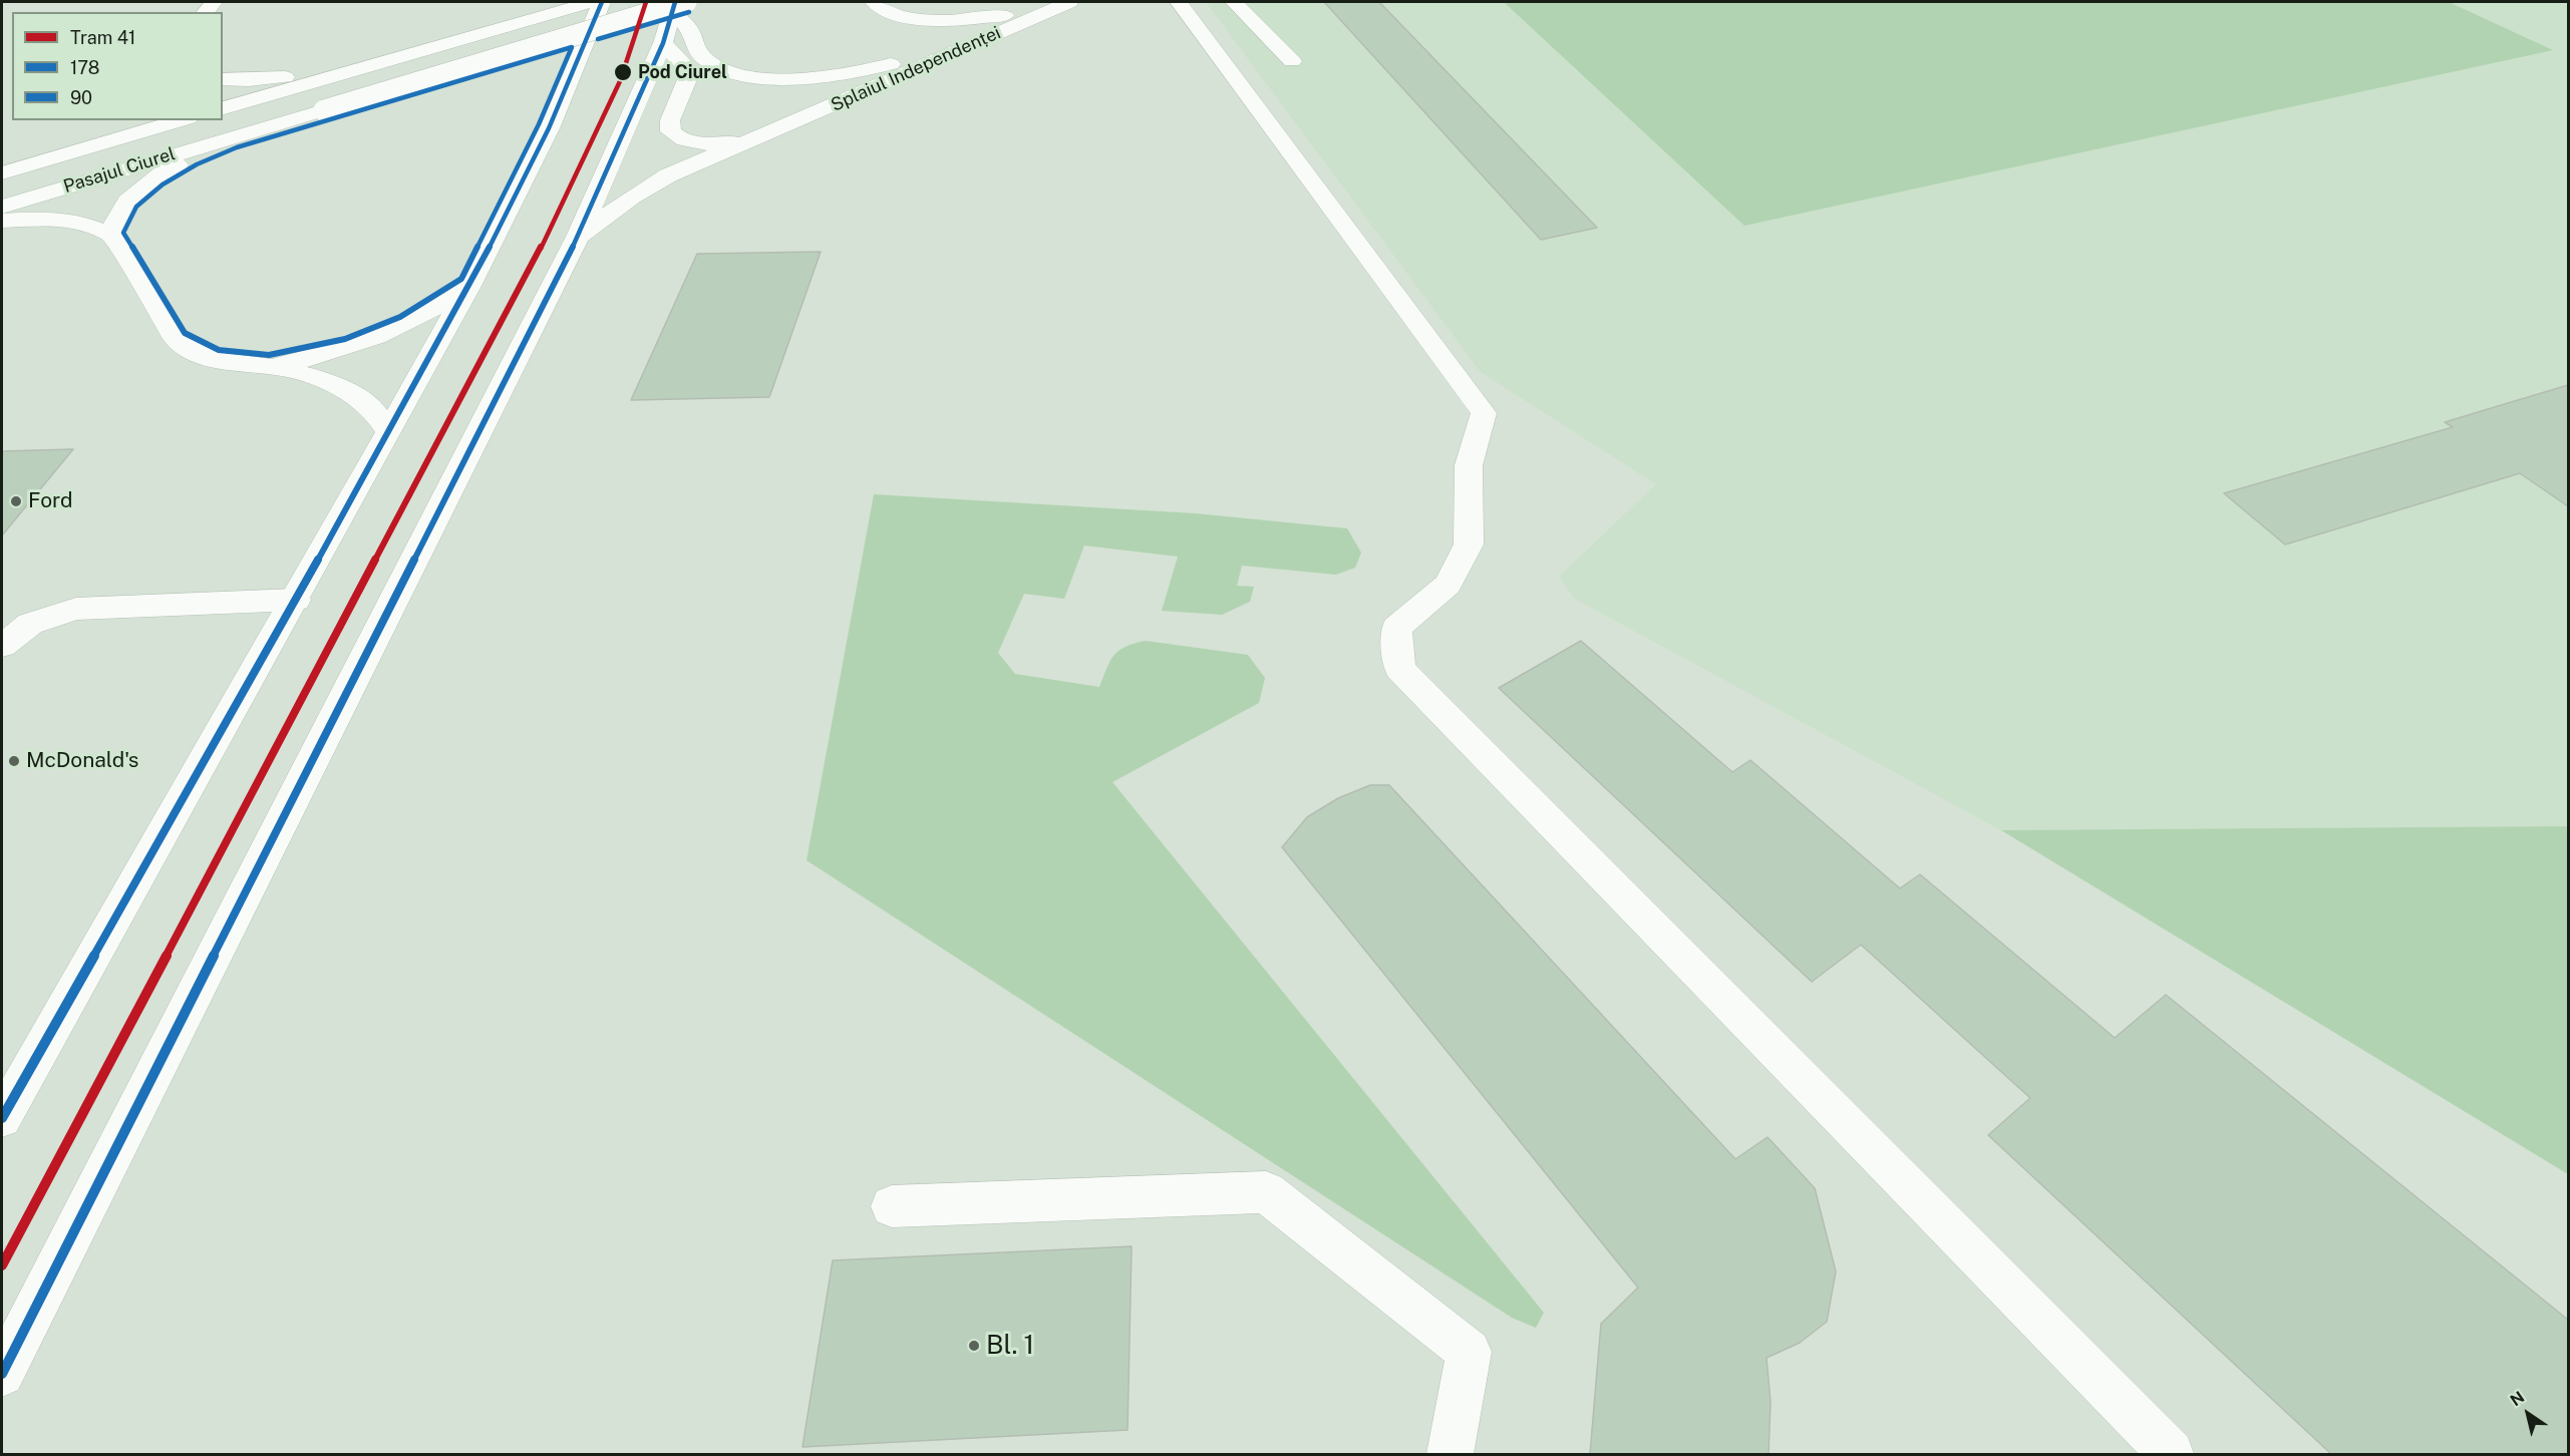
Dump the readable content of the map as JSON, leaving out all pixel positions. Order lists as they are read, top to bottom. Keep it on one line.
{"streets":{"main road":["Splaiul Independenței","Pasajul Ciurel"]},"places":["Pod Ciurel","Ford","McDonald's","Bl. 1"],"lines":["tram line 41","transit line 178","transit line 90"],"legend":["Tram 41","178","90"],"north":"top left"}
